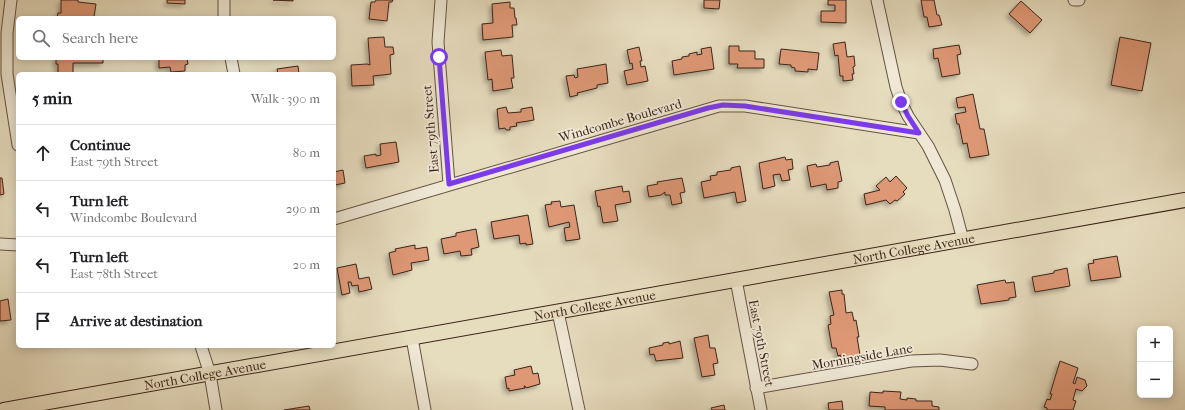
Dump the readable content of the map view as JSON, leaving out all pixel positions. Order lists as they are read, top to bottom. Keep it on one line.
{"streets":{"main road":["North College Avenue"],"street":["Windcombe Boulevard","East 79th Street","Morningside Lane"]},"crossings":[["Windcombe Boulevard","East 79th Street"],["East 79th Street","North College Avenue"],["East 79th Street","Morningside Lane"]],"page":{"search":"Search here","heading":["5 min","Walk · 390 m"],"list":[["Continue","East 79th Street","80 m"],["Turn left","Windcombe Boulevard","290 m"],["Turn left","East 78th Street","20 m"],"Arrive at destination"],"map_buttons":["+","−"]}}
